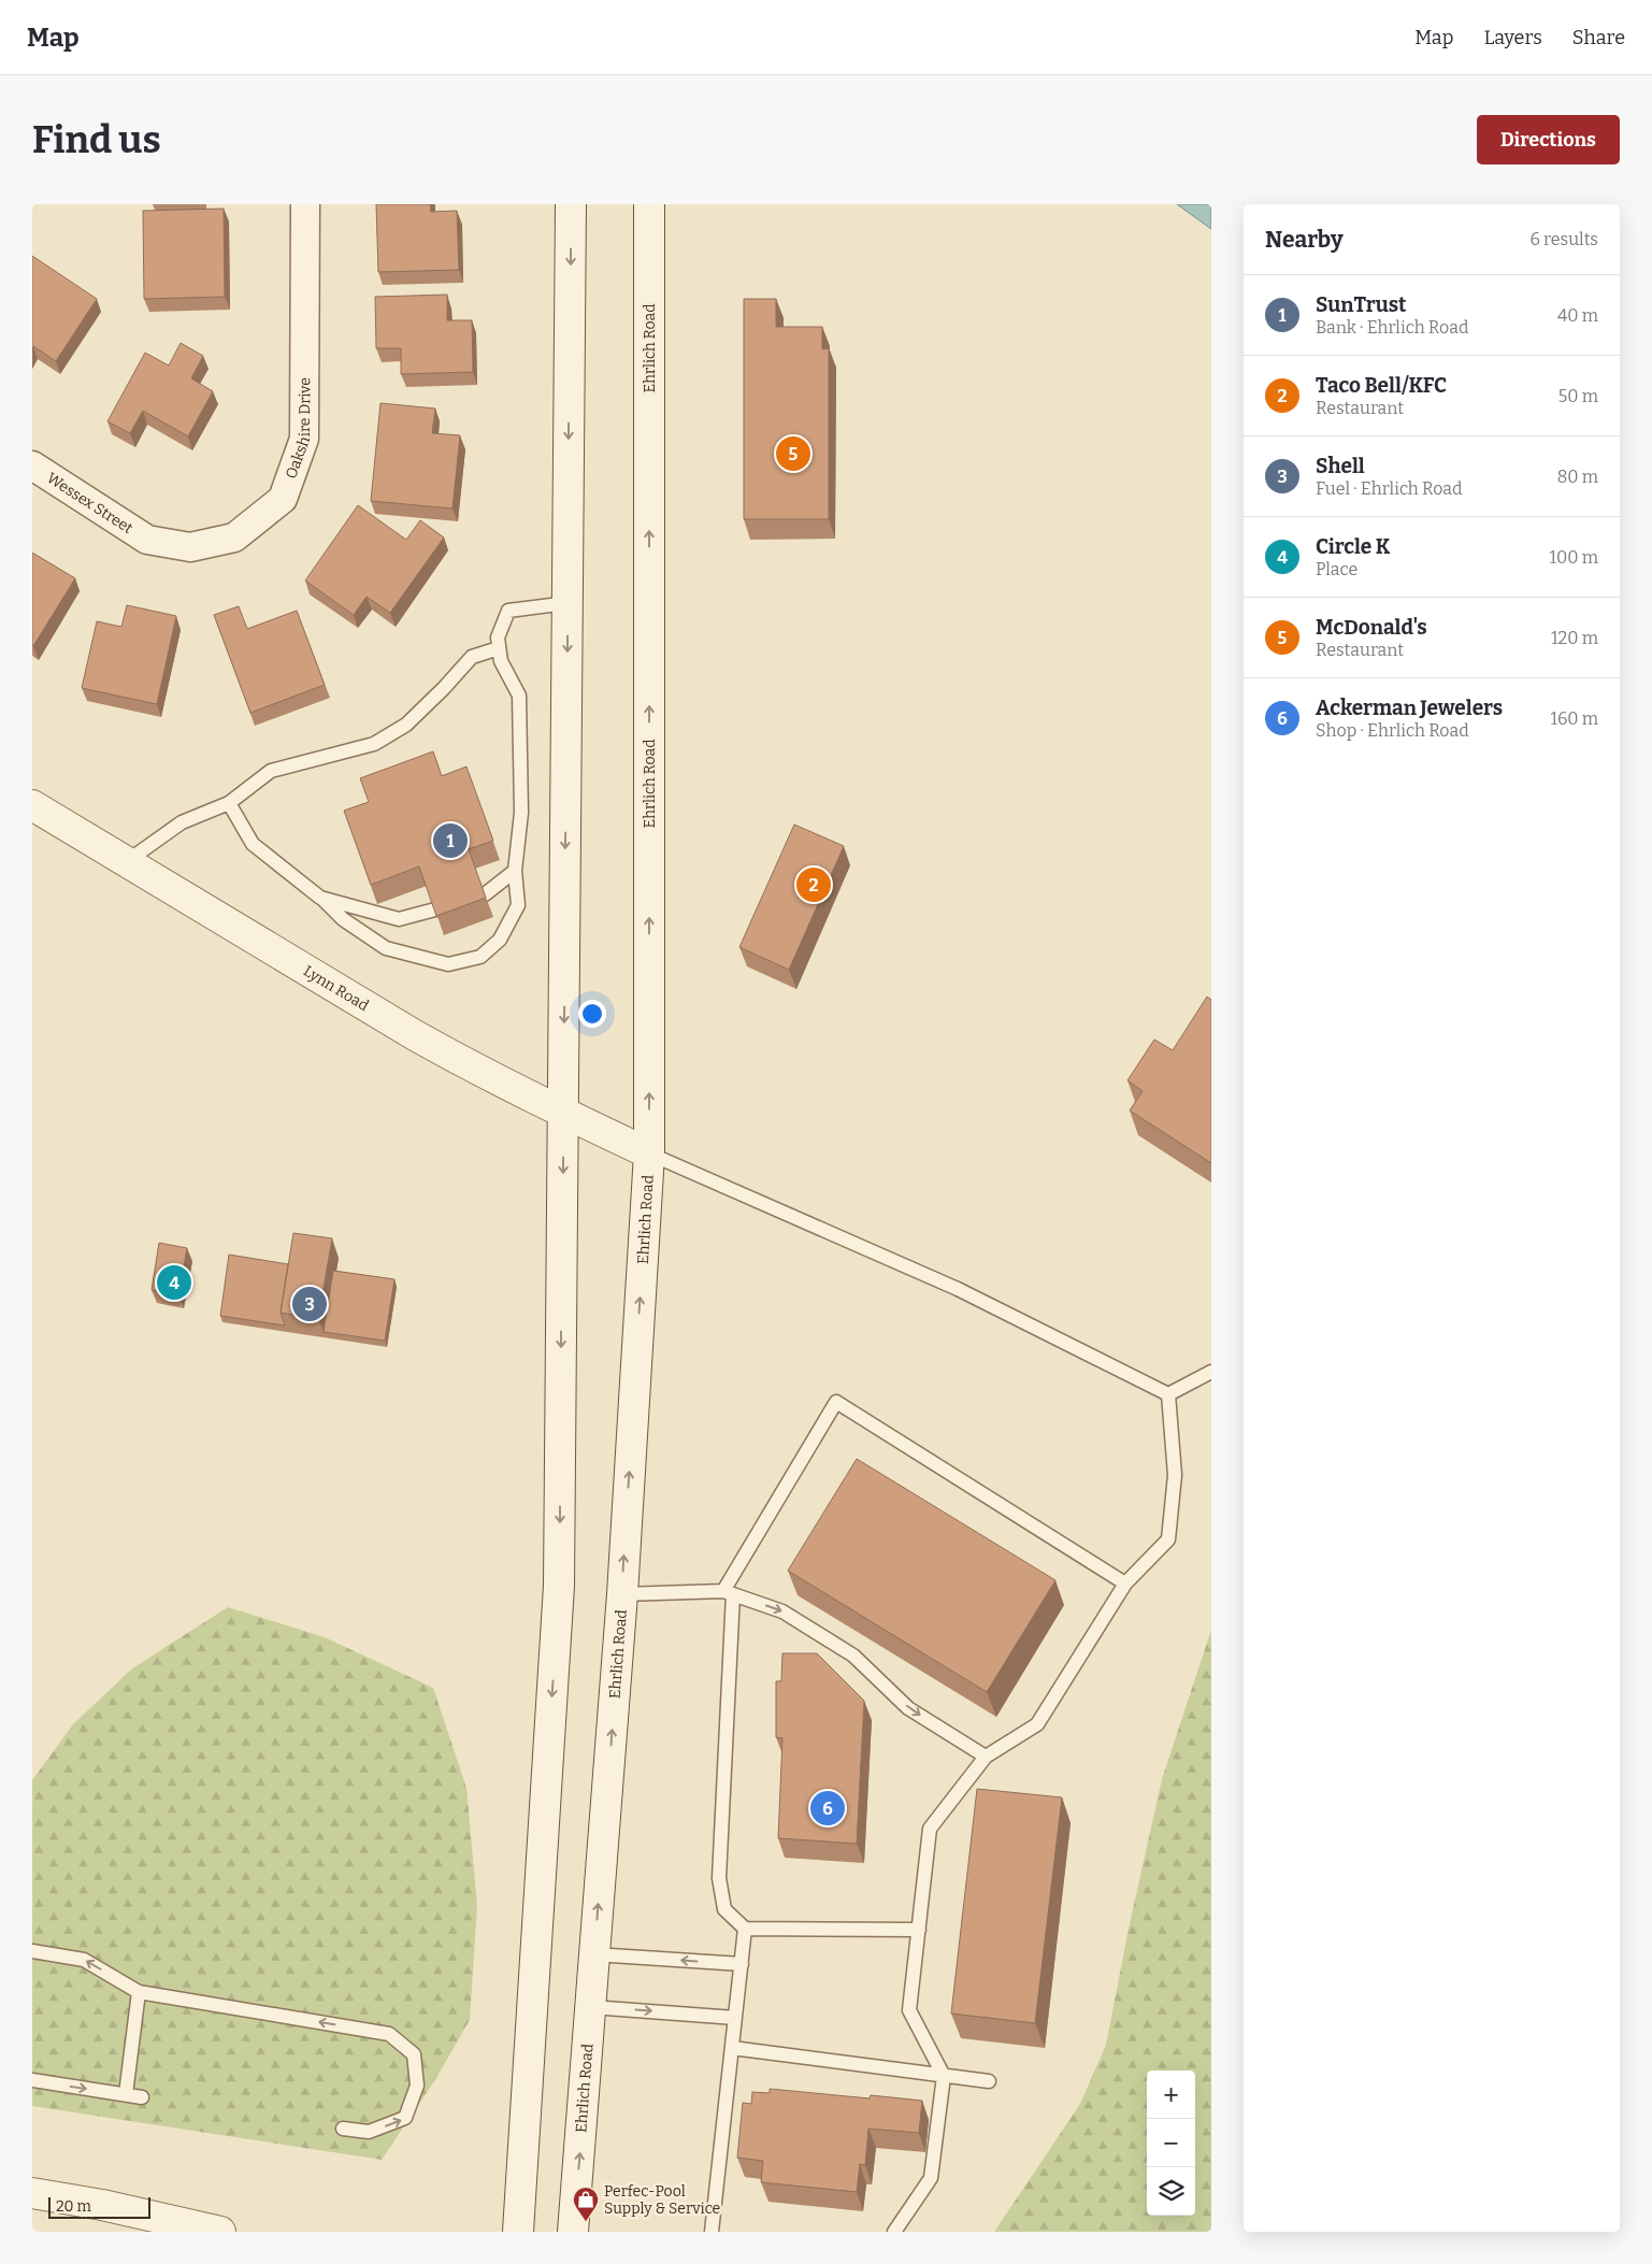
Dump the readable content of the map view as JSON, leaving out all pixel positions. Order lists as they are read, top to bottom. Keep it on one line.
{"streets":{"main road":["Ehrlich Road","Lynn Road"],"street":["Oakshire Drive","Wessex Street"]},"crossings":[["Ehrlich Road","Lynn Road"],["Oakshire Drive","Wessex Street"]],"places":{"shop":["Perfec-Pool Supply & Service"]},"scale_bar":"20 m","page":{"header":"Map","nav":["Map","Layers","Share"],"buttons":"Directions","title":"Find us","heading":["Nearby","6 results"],"list":[{"mark":"1","name":"SunTrust","note":"Bank · Ehrlich Road","value":"40 m"},{"mark":"2","name":"Taco Bell/KFC","note":"Restaurant","value":"50 m"},{"mark":"3","name":"Shell","note":"Fuel · Ehrlich Road","value":"80 m"},{"mark":"4","name":"Circle K","note":"Place","value":"100 m"},{"mark":"5","name":"McDonald's","note":"Restaurant","value":"120 m"},{"mark":"6","name":"Ackerman Jewelers","note":"Shop · Ehrlich Road","value":"160 m"}],"pins":["5","1","2","4","3","6"],"map_buttons":["+","−"],"scale":"20 m"}}
